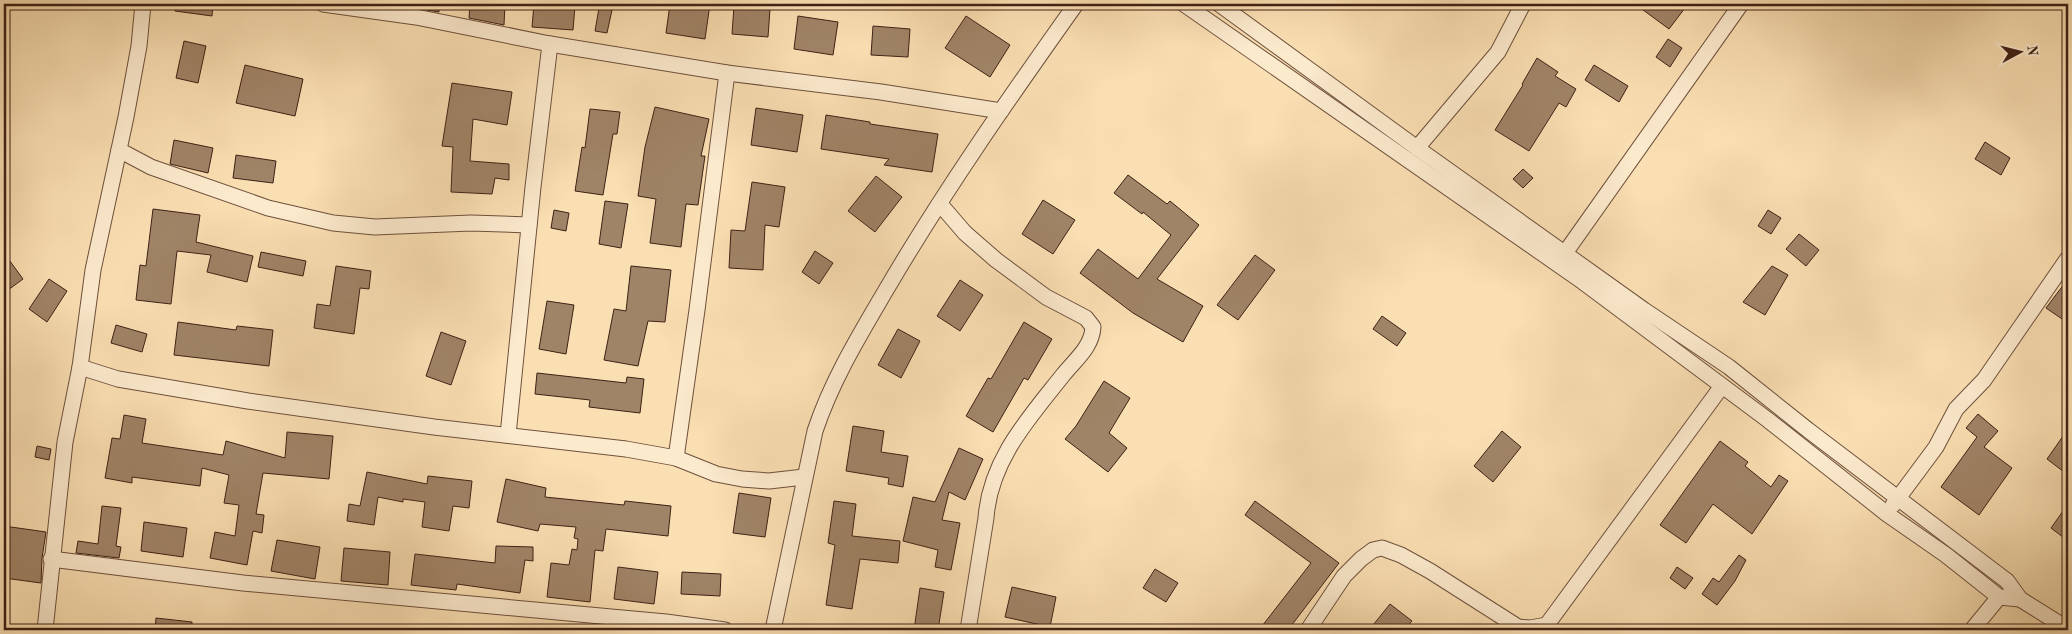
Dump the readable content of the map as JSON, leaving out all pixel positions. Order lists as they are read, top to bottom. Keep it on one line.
{"north":"right"}
